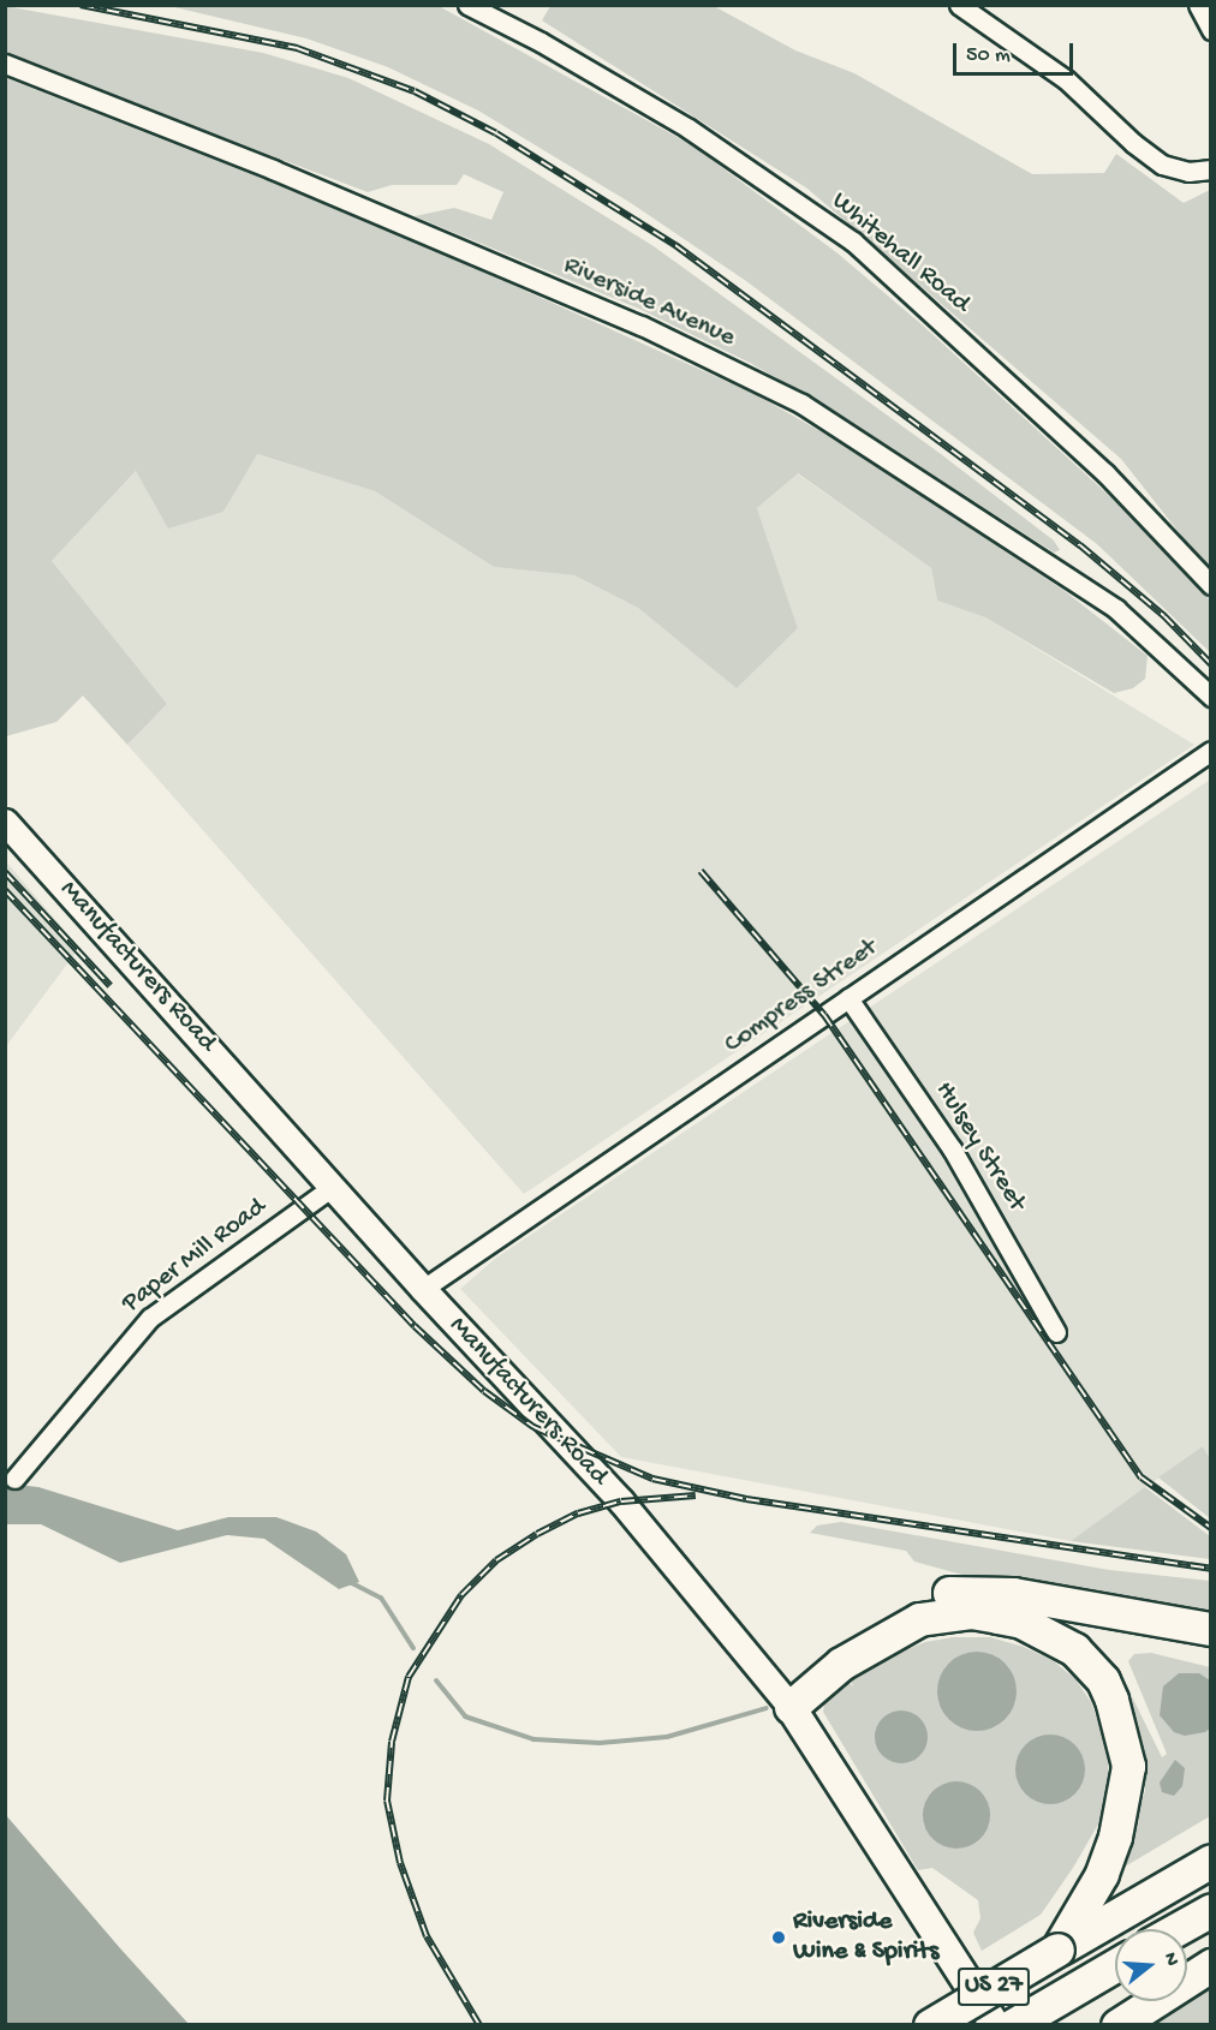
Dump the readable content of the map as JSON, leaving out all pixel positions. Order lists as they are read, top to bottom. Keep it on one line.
{"streets":{"highway":["US 27"],"main road":["Manufacturers Road"],"street":["Whitehall Road","Riverside Avenue","Compress Street","Hulsey Street","Paper Mill Road"]},"crossings":[["Manufacturers Road","Compress Street"],["Manufacturers Road","Paper Mill Road"],["Compress Street","Hulsey Street"]],"places":["Riverside Wine & Spirits"],"scale_bar":"50 m","north":"right"}
